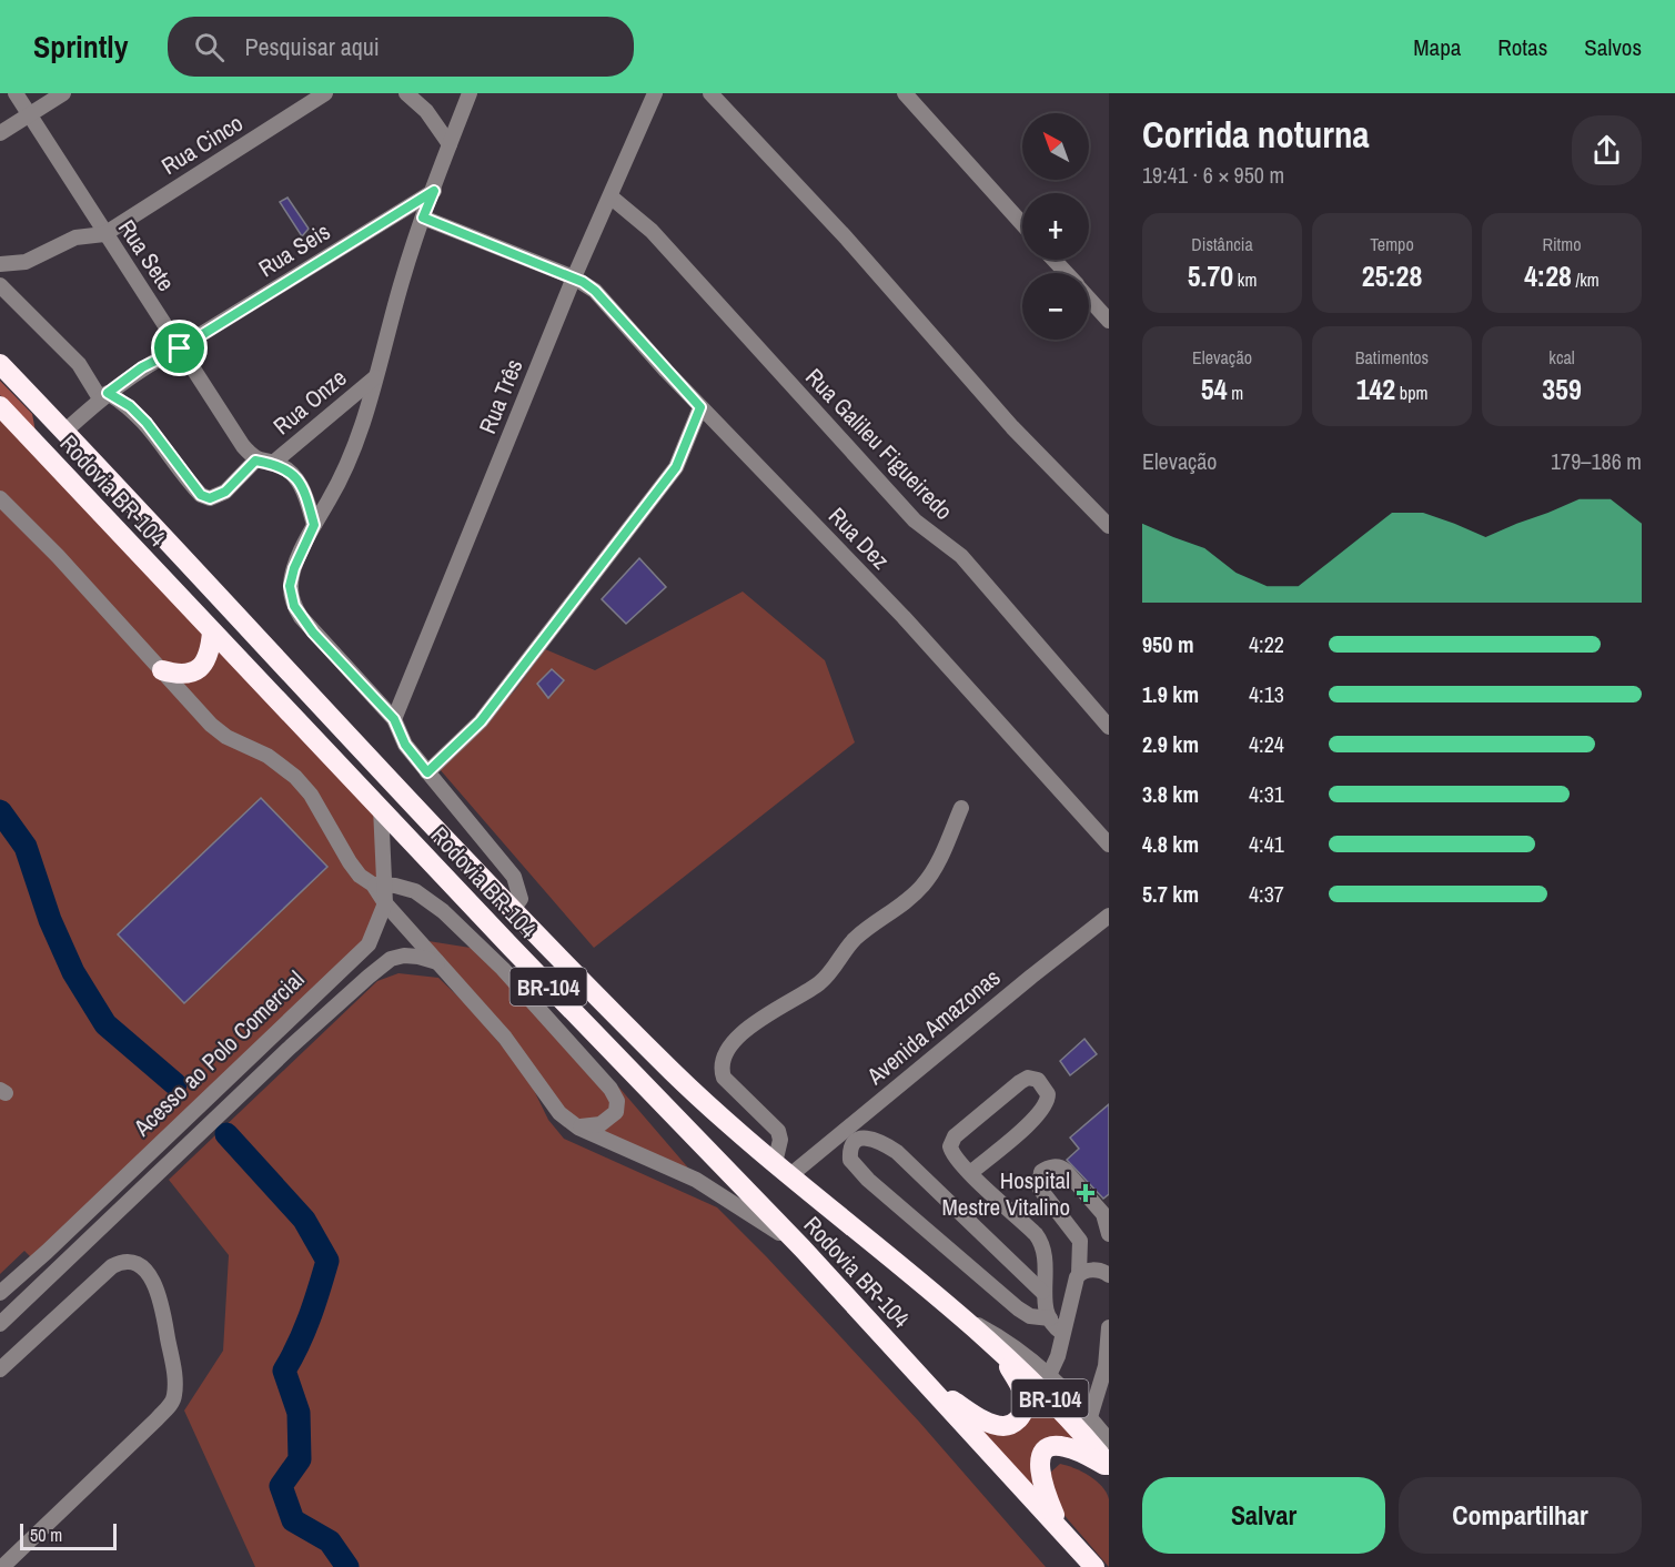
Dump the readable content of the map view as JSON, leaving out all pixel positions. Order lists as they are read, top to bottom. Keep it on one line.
{"streets":{"highway":["Rodovia BR-104","BR-104"],"street":["Rua Cinco","Rua Seis","Rua Sete","Rua Três","Rua Onze","Rua Galileu Figueiredo","Rua Dez","Avenida Amazonas","Acesso ao Polo Comercial"]},"crossings":[["Rua Cinco","Rua Sete"],["Rua Seis","Rua Sete"],["Rua Seis","Rodovia BR-104"],["Rua Três","Rua Galileu Figueiredo"],["Rua Três","Rua Dez"],["Rodovia BR-104","Avenida Amazonas"],["Rodovia BR-104","Acesso ao Polo Comercial"]],"places":{"health":["Hospital Mestre Vitalino"]},"scale_bar":"50 m","north":"top left","page":{"header":"Sprintly","search":"Pesquisar aqui","nav":["Mapa","Rotas","Salvos"],"heading":["Corrida noturna","19:41 · 6 × 950 m"],"map_buttons":["+","−"],"stats":[["Distância","5.70 km"],["Tempo","25:28"],["Ritmo","4:28 /km"],["Elevação","54 m"],["Batimentos","142 bpm"],["kcal","359"]],"chart":["Elevação","179–186 m"],"list":[{"name":"950 m","note":"4:22"},{"name":"1.9 km","note":"4:13"},{"name":"2.9 km","note":"4:24"},{"name":"3.8 km","note":"4:31"},{"name":"4.8 km","note":"4:41"},{"name":"5.7 km","note":"4:37"}],"buttons":["Salvar","Compartilhar"],"scale":"50 m"}}
